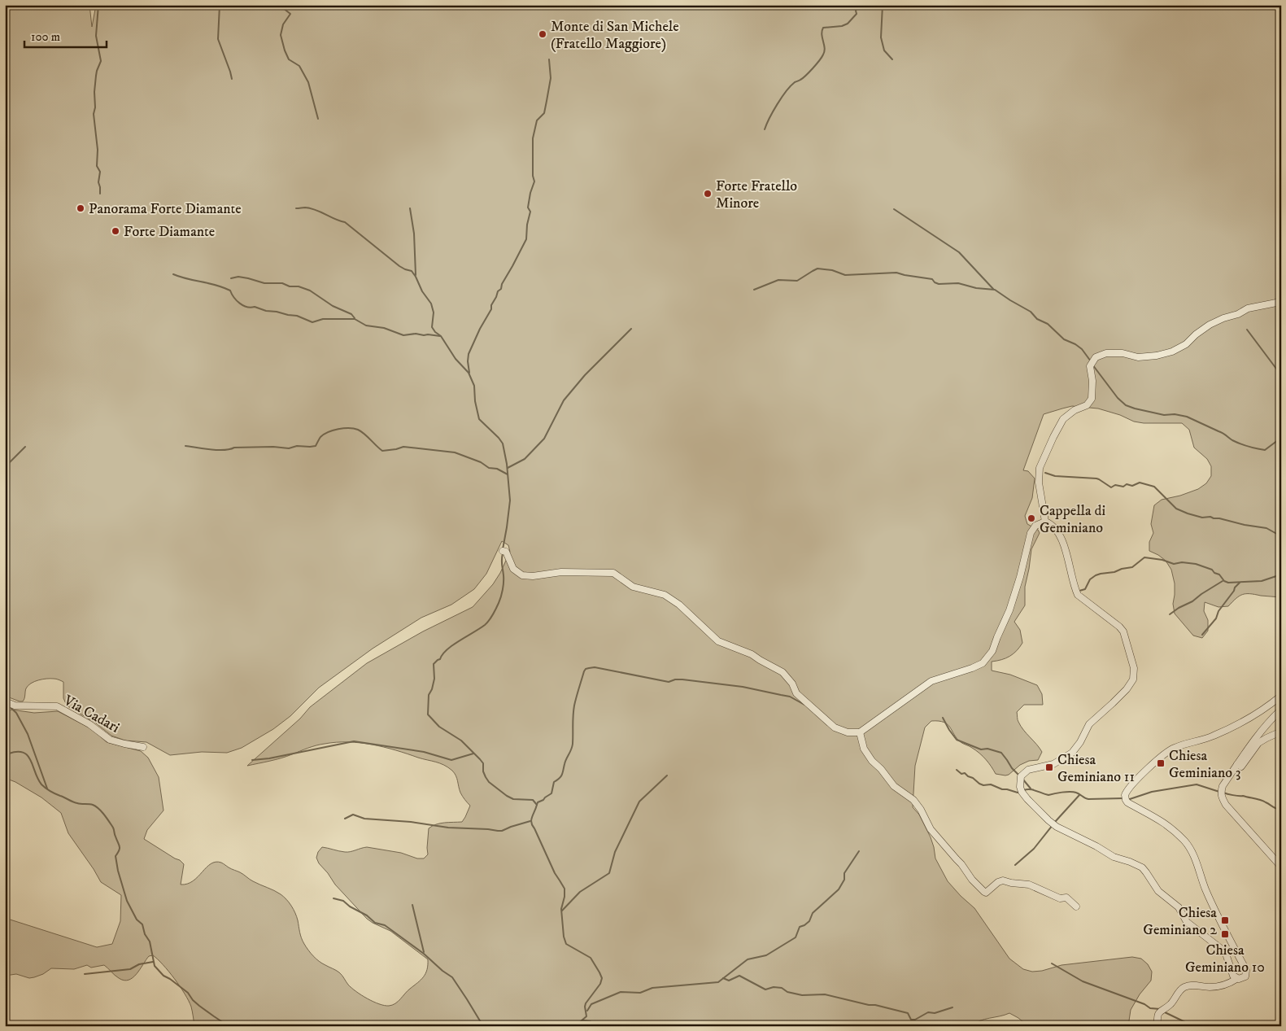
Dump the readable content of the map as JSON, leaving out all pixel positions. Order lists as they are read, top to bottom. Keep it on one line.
{"streets":{"street":["Via Cadari"]},"places":{"other":["Monte di San Michele (Fratello Maggiore)","Forte Fratello Minore","Panorama Forte Diamante","Forte Diamante","Cappella di Geminiano"],"transit":["Chiesa Geminiano 3","Chiesa Geminiano 11","Chiesa Geminiano 2","Chiesa Geminiano 10"]},"scale_bar":"100 m"}
